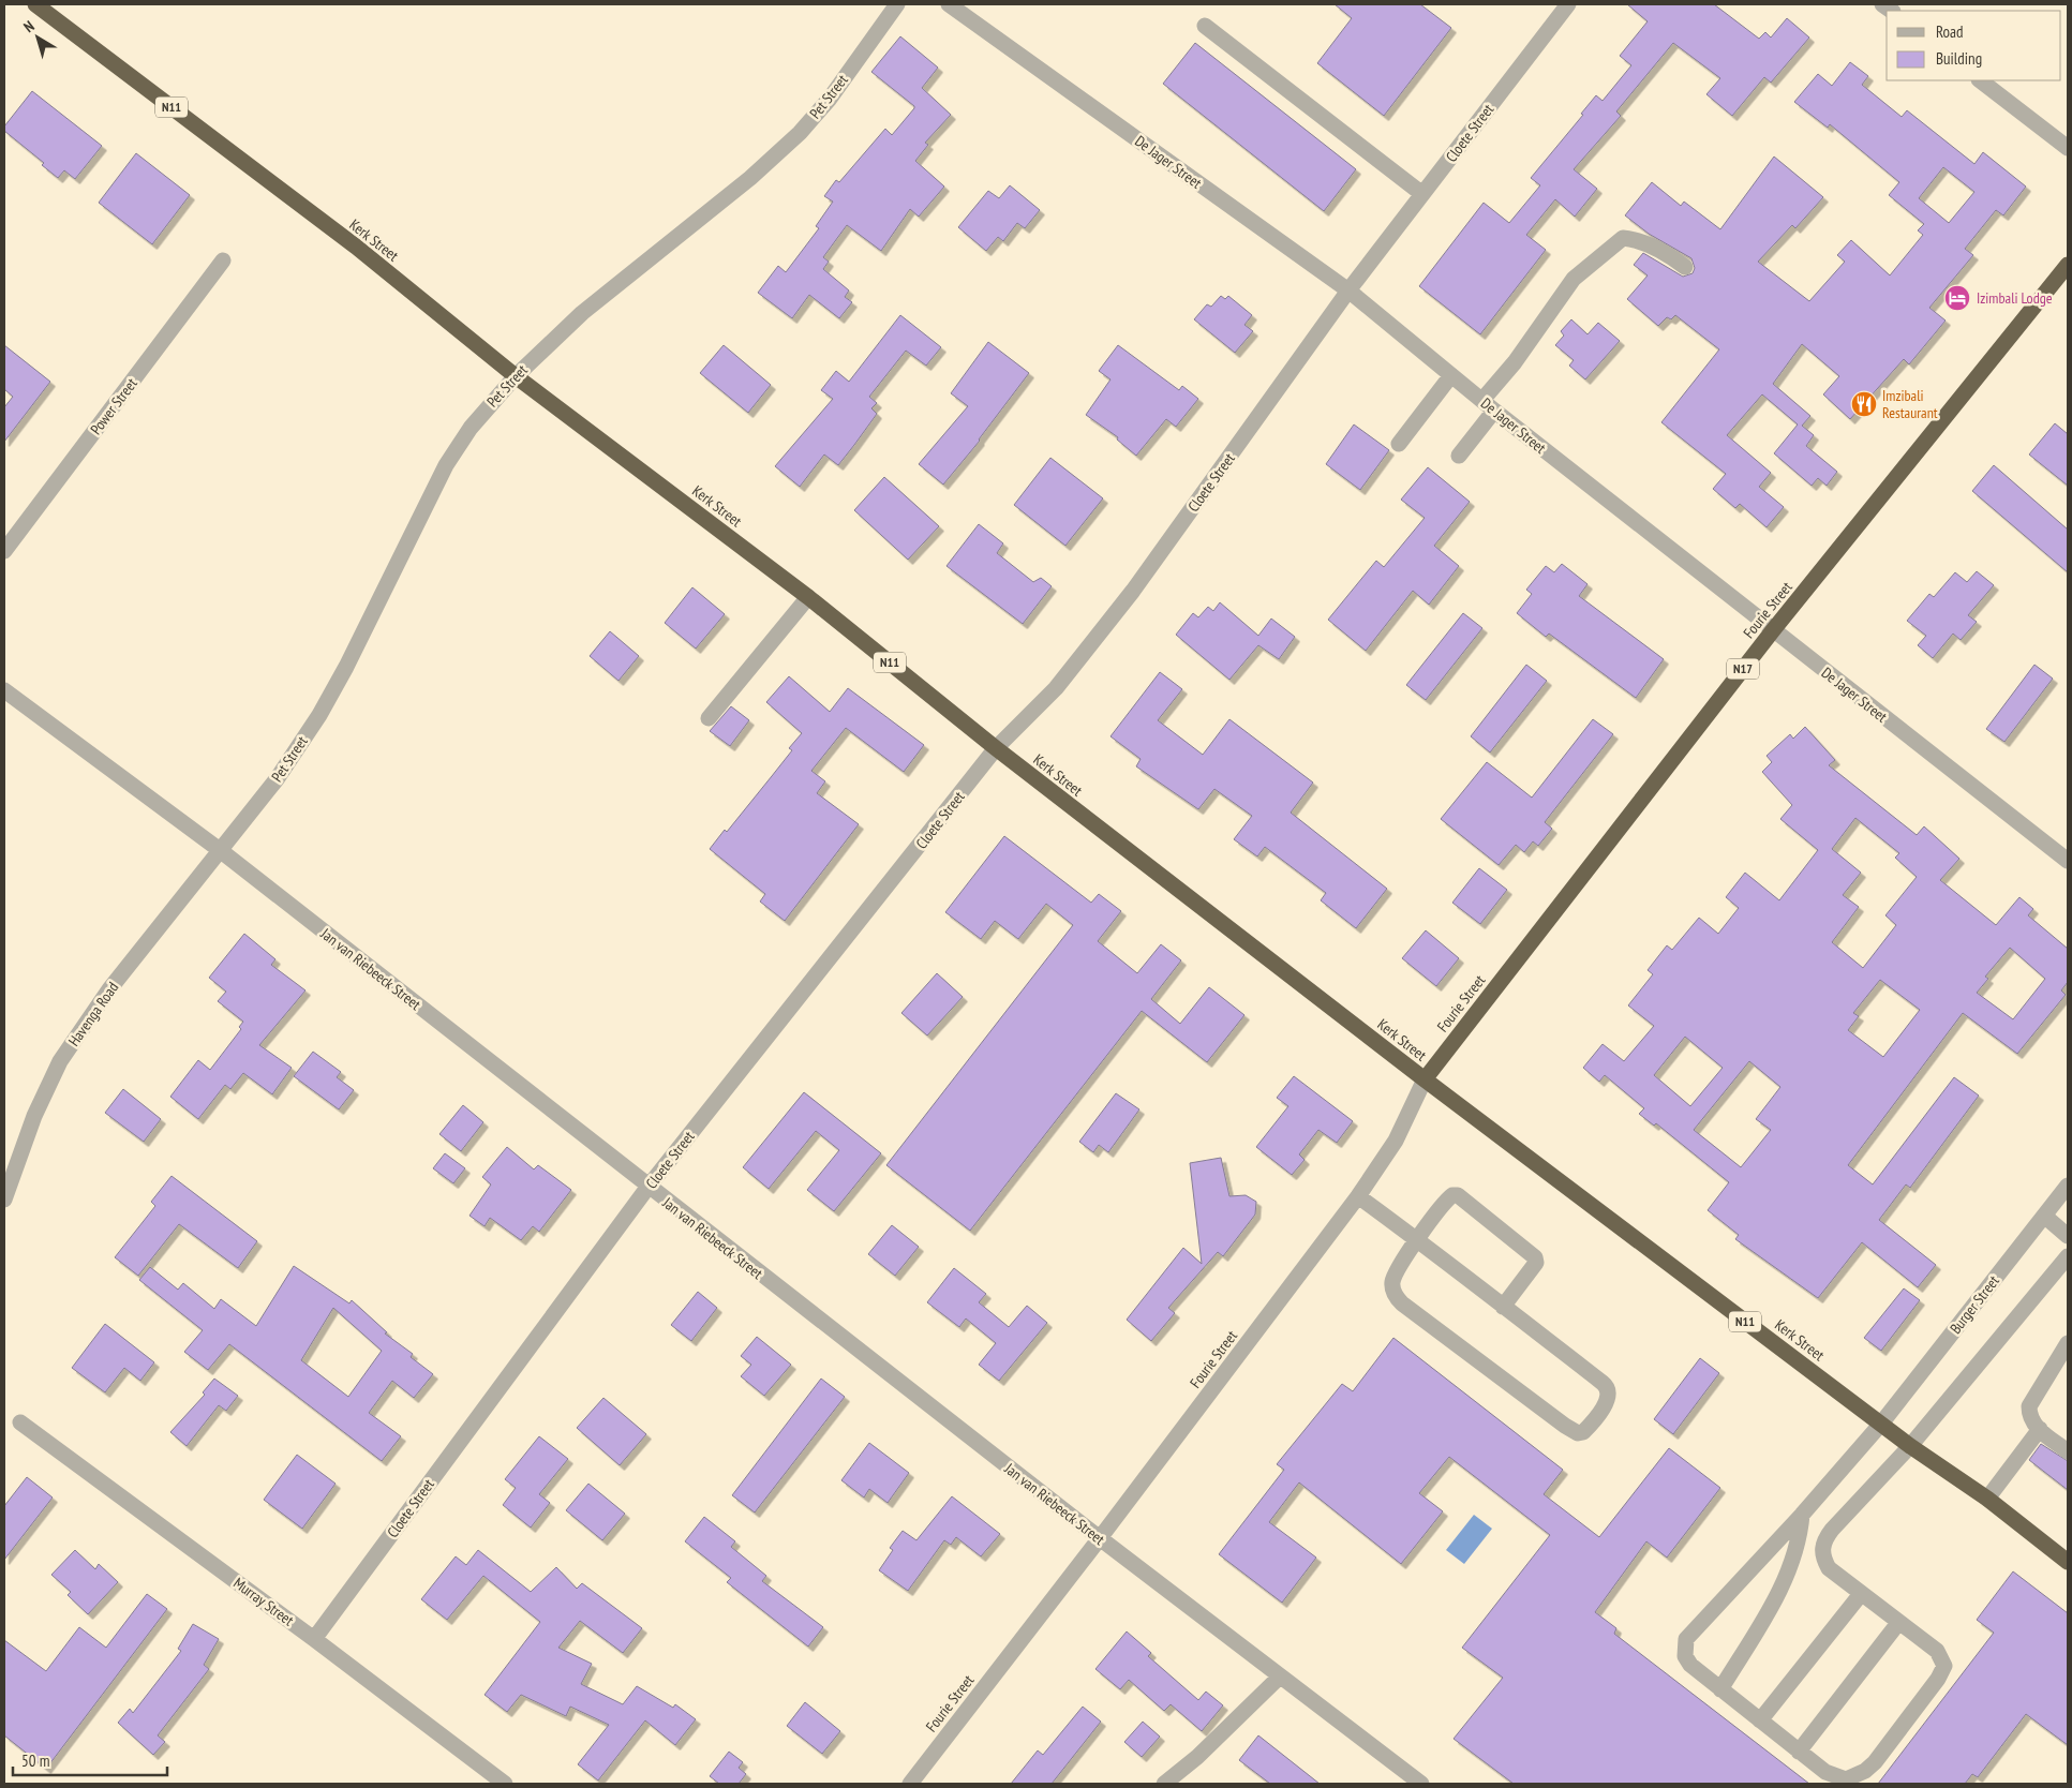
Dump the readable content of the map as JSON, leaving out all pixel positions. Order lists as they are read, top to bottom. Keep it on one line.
{"streets":{"highway":["N11","Kerk Street","Fourie Street","N17"],"street":["Pet Street","Cloete Street","De Jager Street","Power Street","Jan van Riebeeck Street","Havenga Road","Burger Street","Murray Street"]},"crossings":[["Pet Street","Kerk Street"],["Pet Street","Jan van Riebeeck Street"],["Pet Street","Havenga Road"],["Cloete Street","De Jager Street"],["Cloete Street","Kerk Street"],["Cloete Street","Jan van Riebeeck Street"],["Cloete Street","Murray Street"],["De Jager Street","Fourie Street"],["Kerk Street","Fourie Street"],["Kerk Street","Burger Street"],["Fourie Street","Jan van Riebeeck Street"],["Jan van Riebeeck Street","Havenga Road"]],"places":{"hotel":["Izimbali Lodge"],"restaurant":["Imzibali Restaurant"]},"legend":["Road","Building"],"scale_bar":"50 m","north":"top left"}
